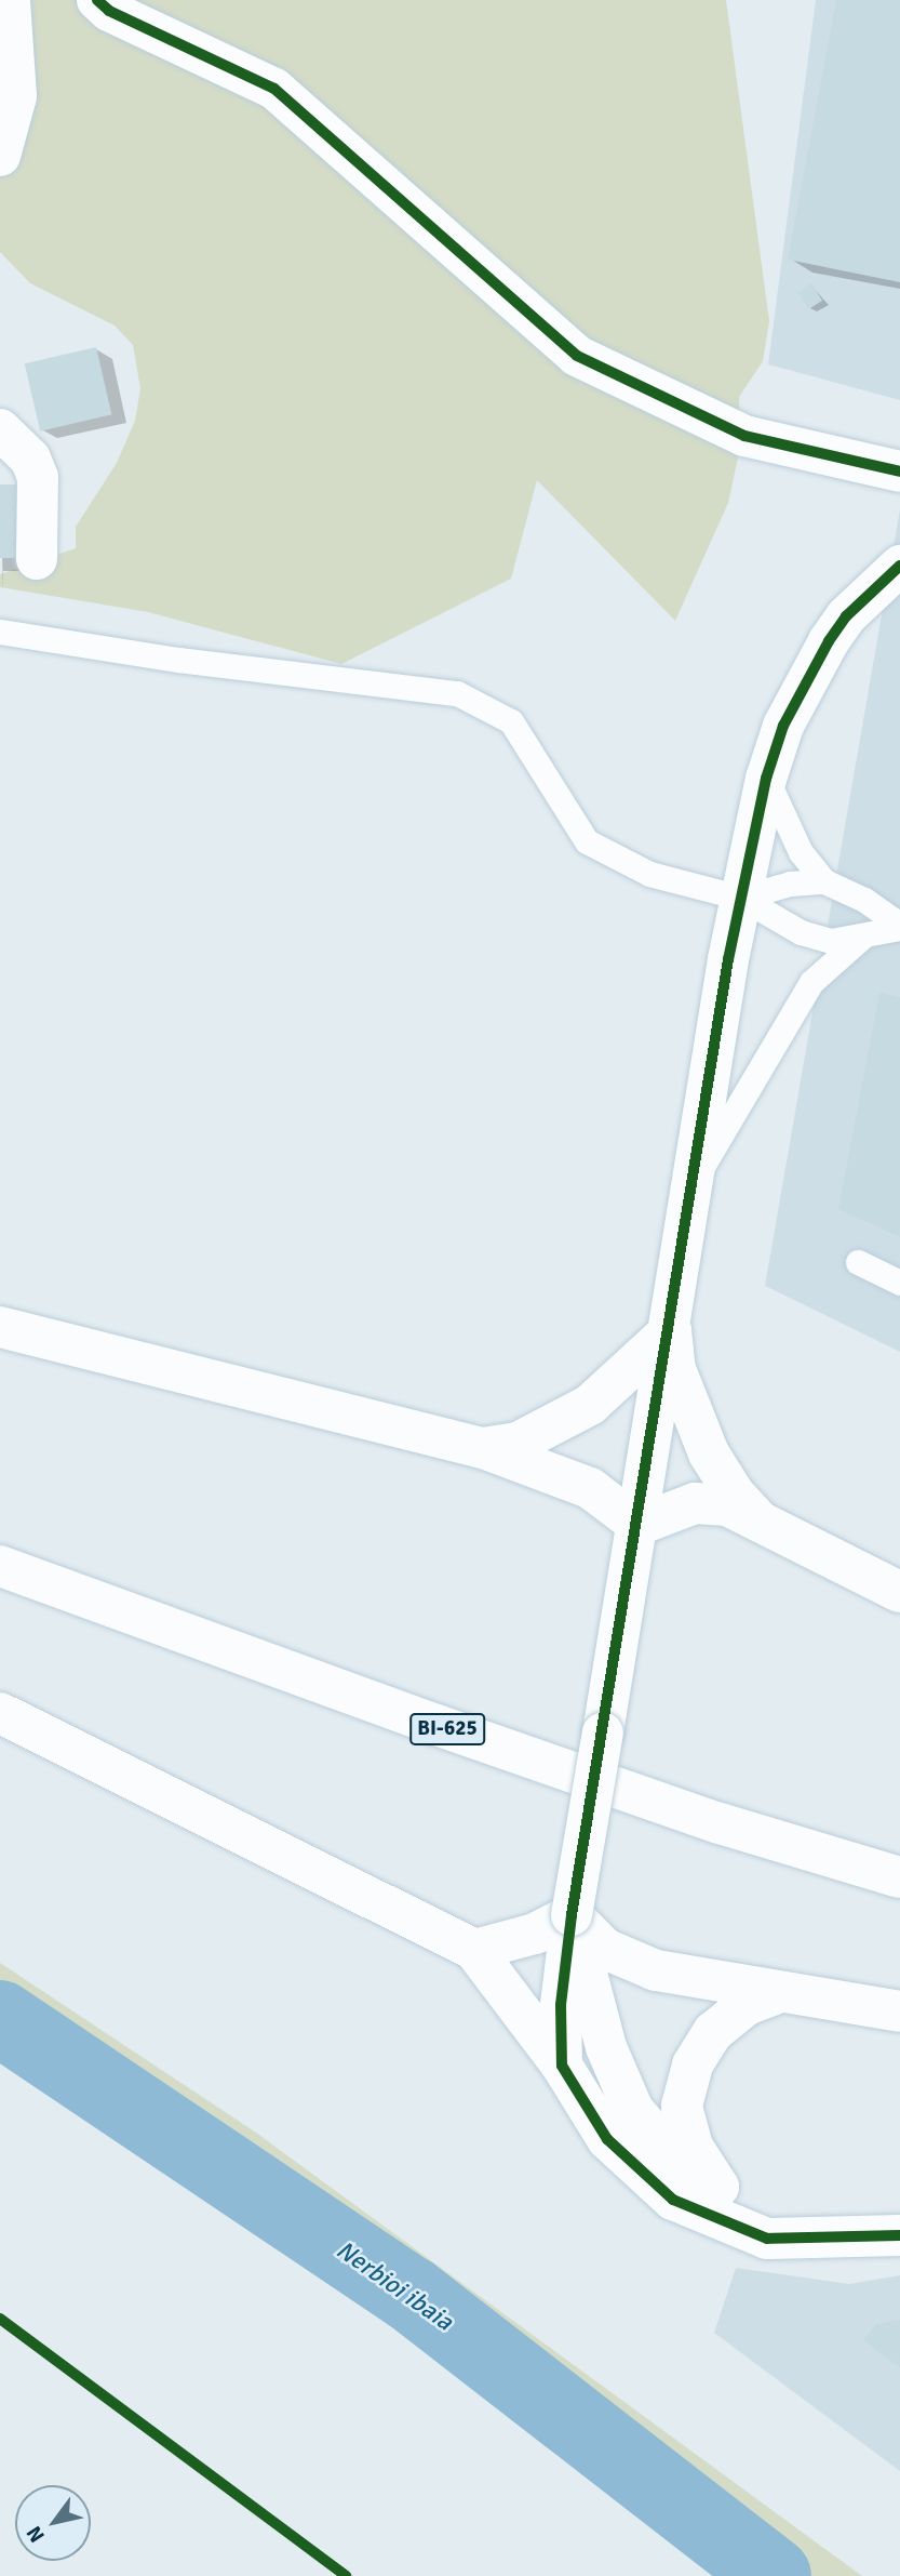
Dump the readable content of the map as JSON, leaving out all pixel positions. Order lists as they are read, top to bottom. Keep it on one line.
{"streets":{"main road":["BI-625"]},"water":["Nerbioi ibaia"],"north":"bottom left"}
